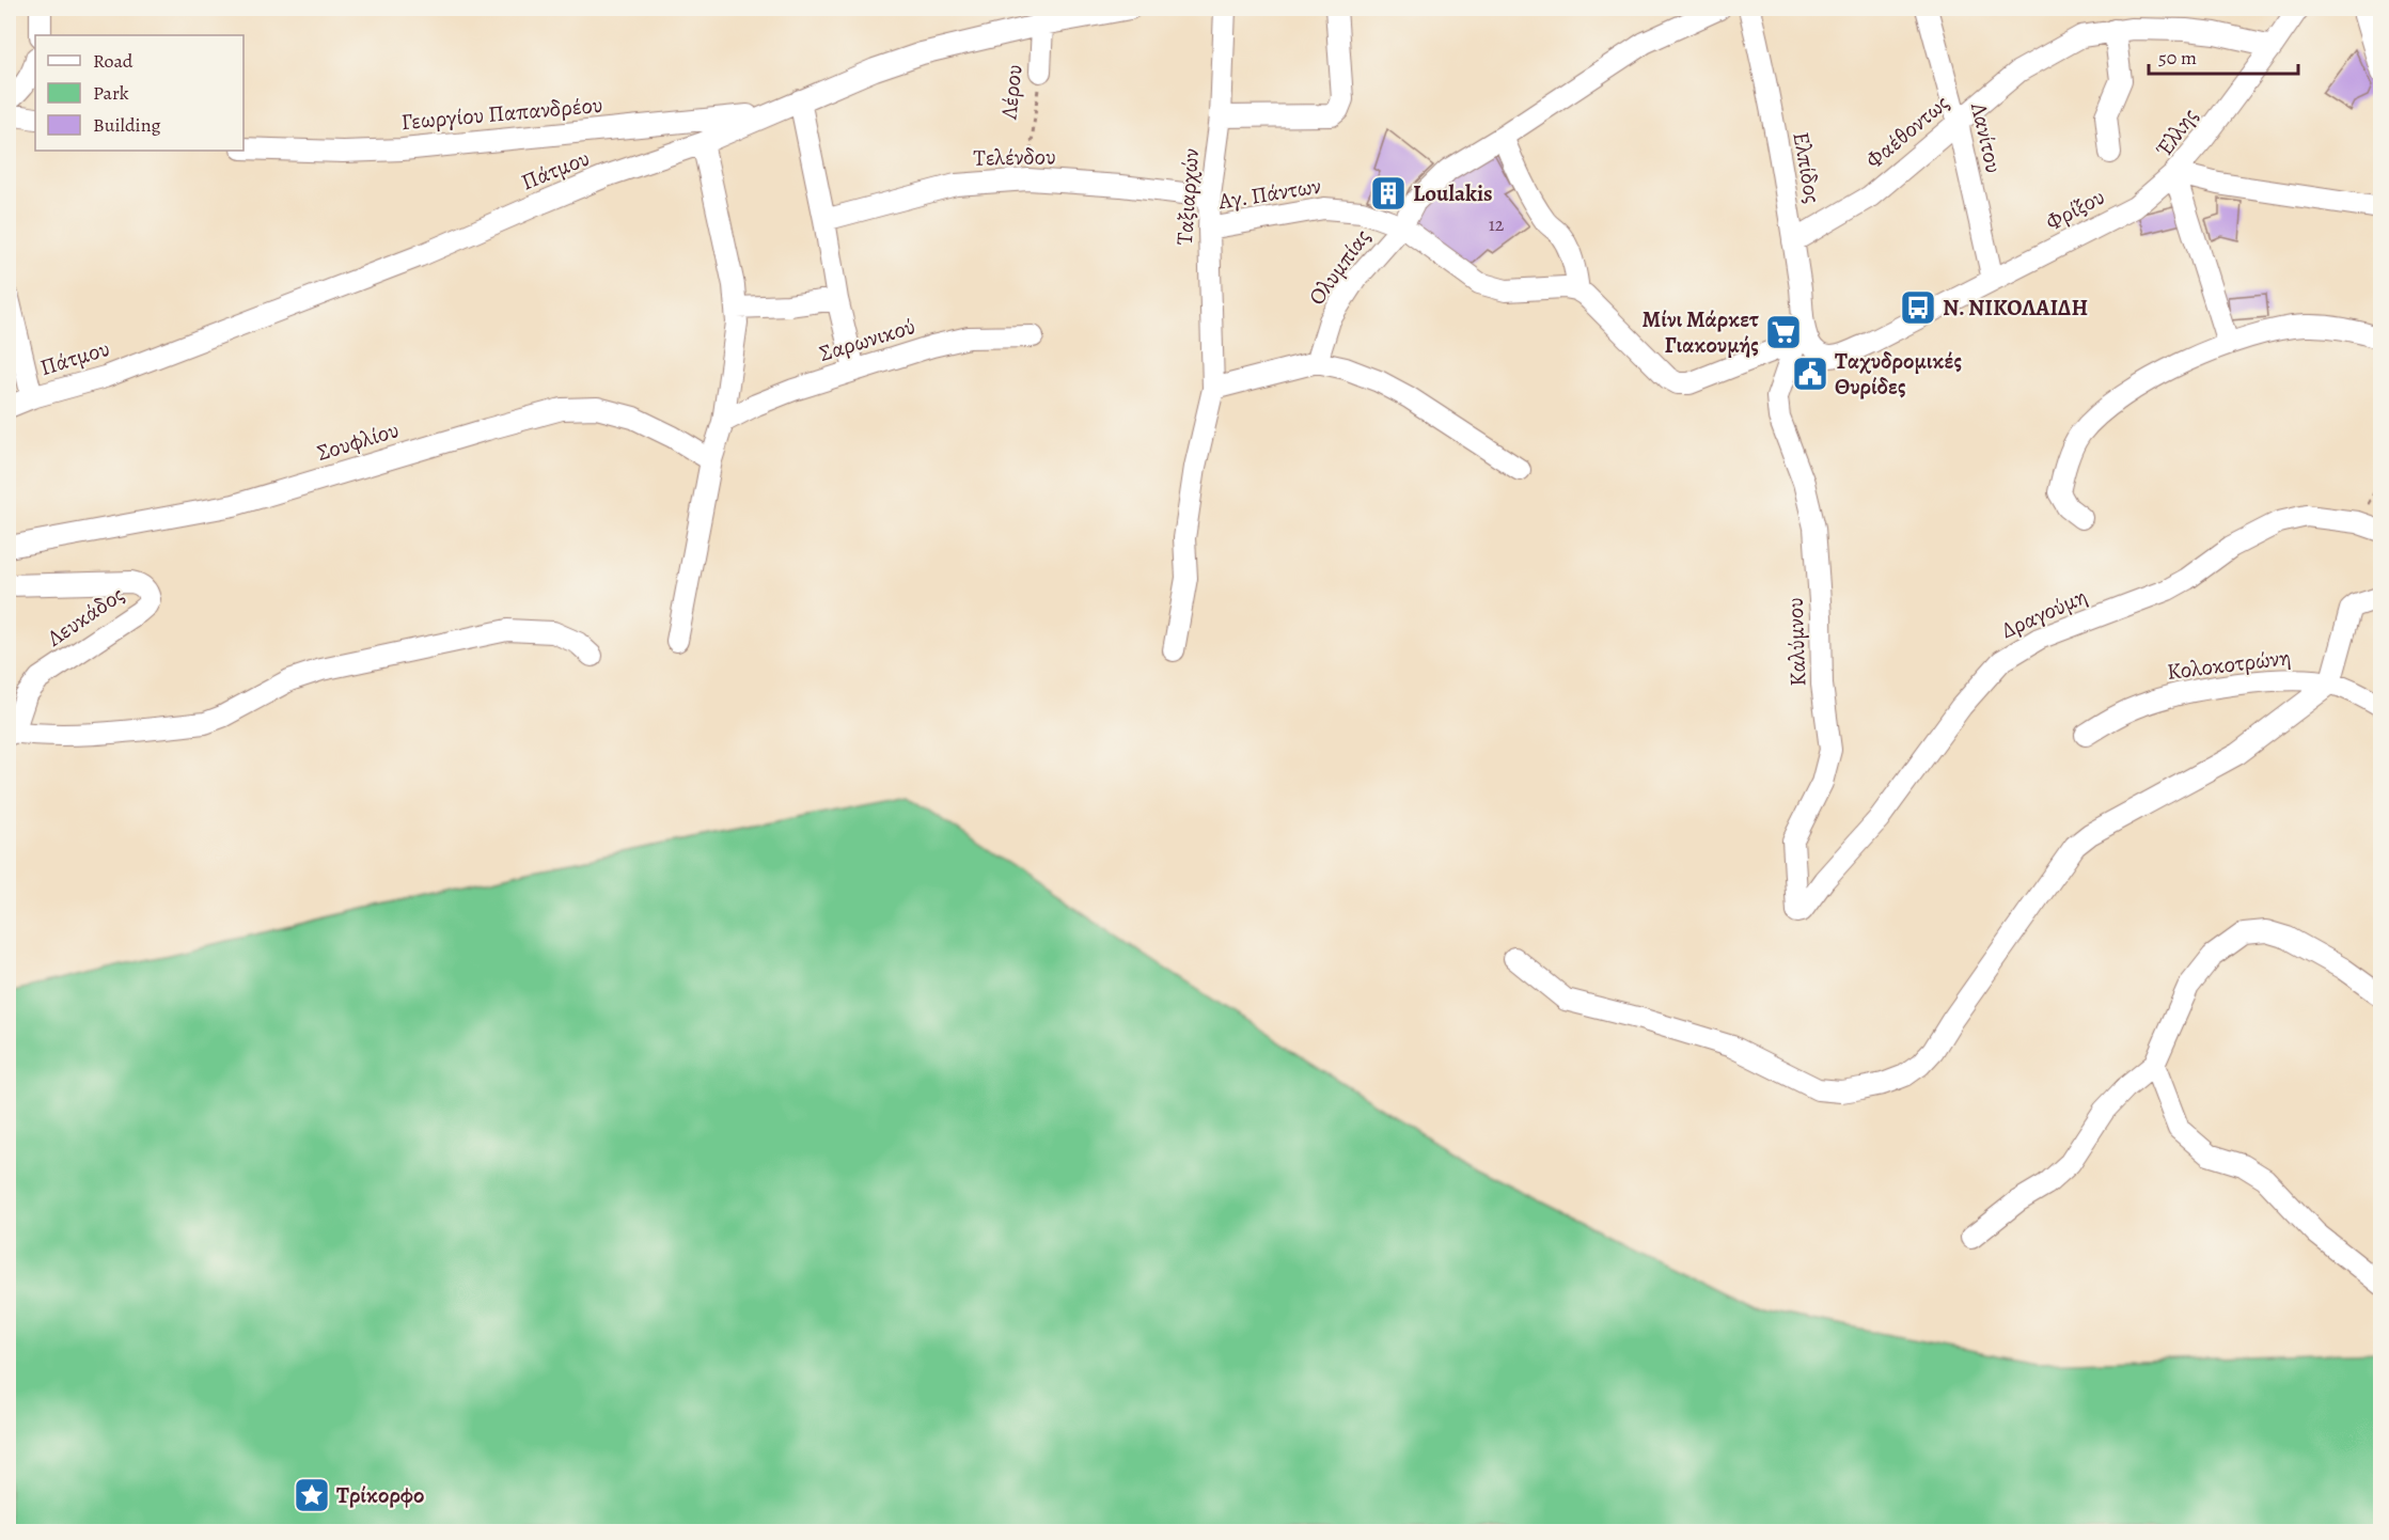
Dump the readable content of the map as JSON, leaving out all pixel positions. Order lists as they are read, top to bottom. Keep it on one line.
{"streets":{"street":["Λέρου","Γεωργίου Παπανδρέου","Φαέθοντως","Έλλης","Λανίτου","Τελένδου","Ελπίδος","Πάτμου","Αγ. Πάντων","Ταξιαρχών","Φρίξου","Ολυμπίας","Σαρωνικού","Σουφλίου","Δραγούμη","Λευκάδος","Καλύμνου","Κολοκοτρώνη"]},"crossings":[["Λέρου","Τελένδου"],["Λέρου","Πάτμου"],["Γεωργίου Παπανδρέου","Πάτμου"],["Φαέθοντως","Έλλης"],["Φαέθοντως","Λανίτου"],["Φαέθοντως","Ελπίδος"],["Έλλης","Φρίξου"],["Λανίτου","Φρίξου"],["Τελένδου","Ταξιαρχών"],["Ελπίδος","Φρίξου"],["Ελπίδος","Καλύμνου"],["Αγ. Πάντων","Ταξιαρχών"],["Αγ. Πάντων","Ολυμπίας"],["Φρίξου","Καλύμνου"],["Δραγούμη","Καλύμνου"]],"places":{"building":["Loulakis"],"bus stop":["Ν. ΝΙΚΟΛΑΙΔΗ"],"supermarket":["Μίνι Μάρκετ Γιακουμής"],"public building":["Ταχυδρομικές Θυρίδες"],"place":["Τρίκορφο"]},"house_numbers":["12"],"legend":["Road","Park","Building"],"scale_bar":"50 m"}
